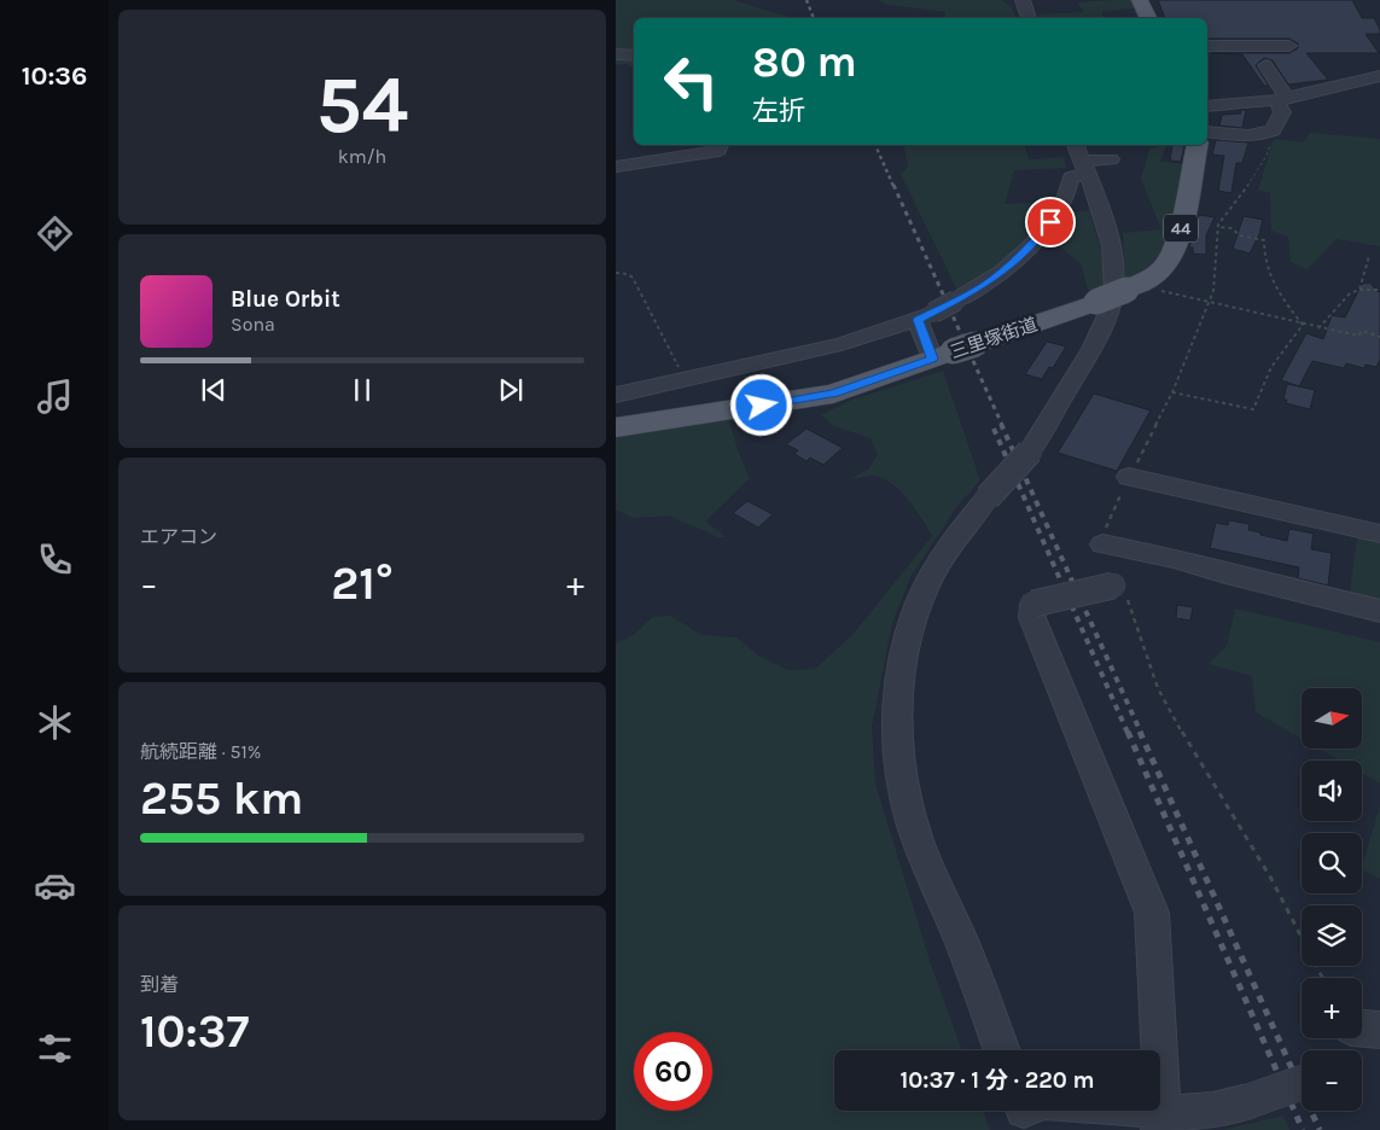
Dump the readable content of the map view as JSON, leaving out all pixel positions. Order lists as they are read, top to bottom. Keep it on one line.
{"streets":{"main road":["44","三里塚街道"]},"north":"right","page":{"tabs":"10:36","tile":[["54","km/h"],"エアコン",["航続距離 · 51%","255 km"],["到着","10:37"]],"turn":["80 m","左折"],"song":["Blue Orbit","Sona"],"heat":["−","21°","+"],"map_buttons":["+","−"],"limit":"60","trip":"10:37 · 1 分 · 220 m"}}
